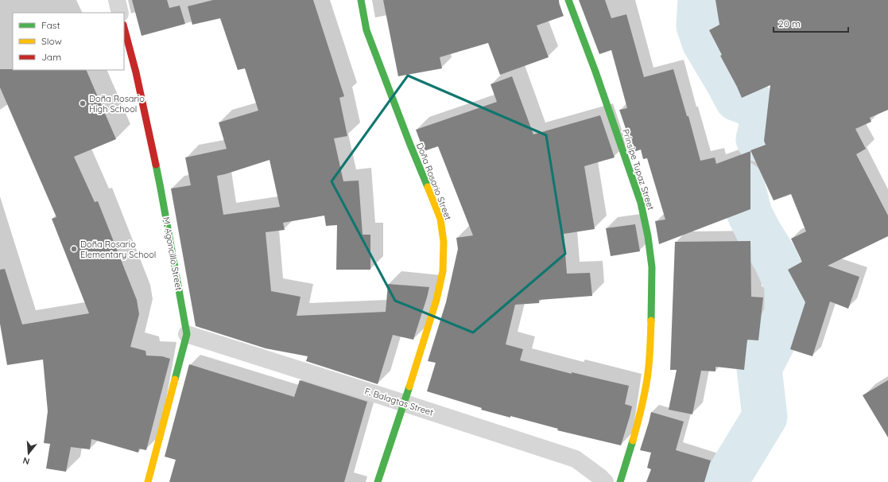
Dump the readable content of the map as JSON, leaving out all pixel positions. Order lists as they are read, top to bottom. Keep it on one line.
{"streets":{"street":["Prinsipe Tupaz Street","Doña Rosario Street","M. Agoncillo Street","F. Balagtas Street"]},"crossings":[["Doña Rosario Street","F. Balagtas Street"],["M. Agoncillo Street","F. Balagtas Street"]],"places":["Doña Rosario High School","Doña Rosario Elementary School"],"legend":["Fast","Slow","Jam"],"scale_bar":"20 m","north":"bottom"}
